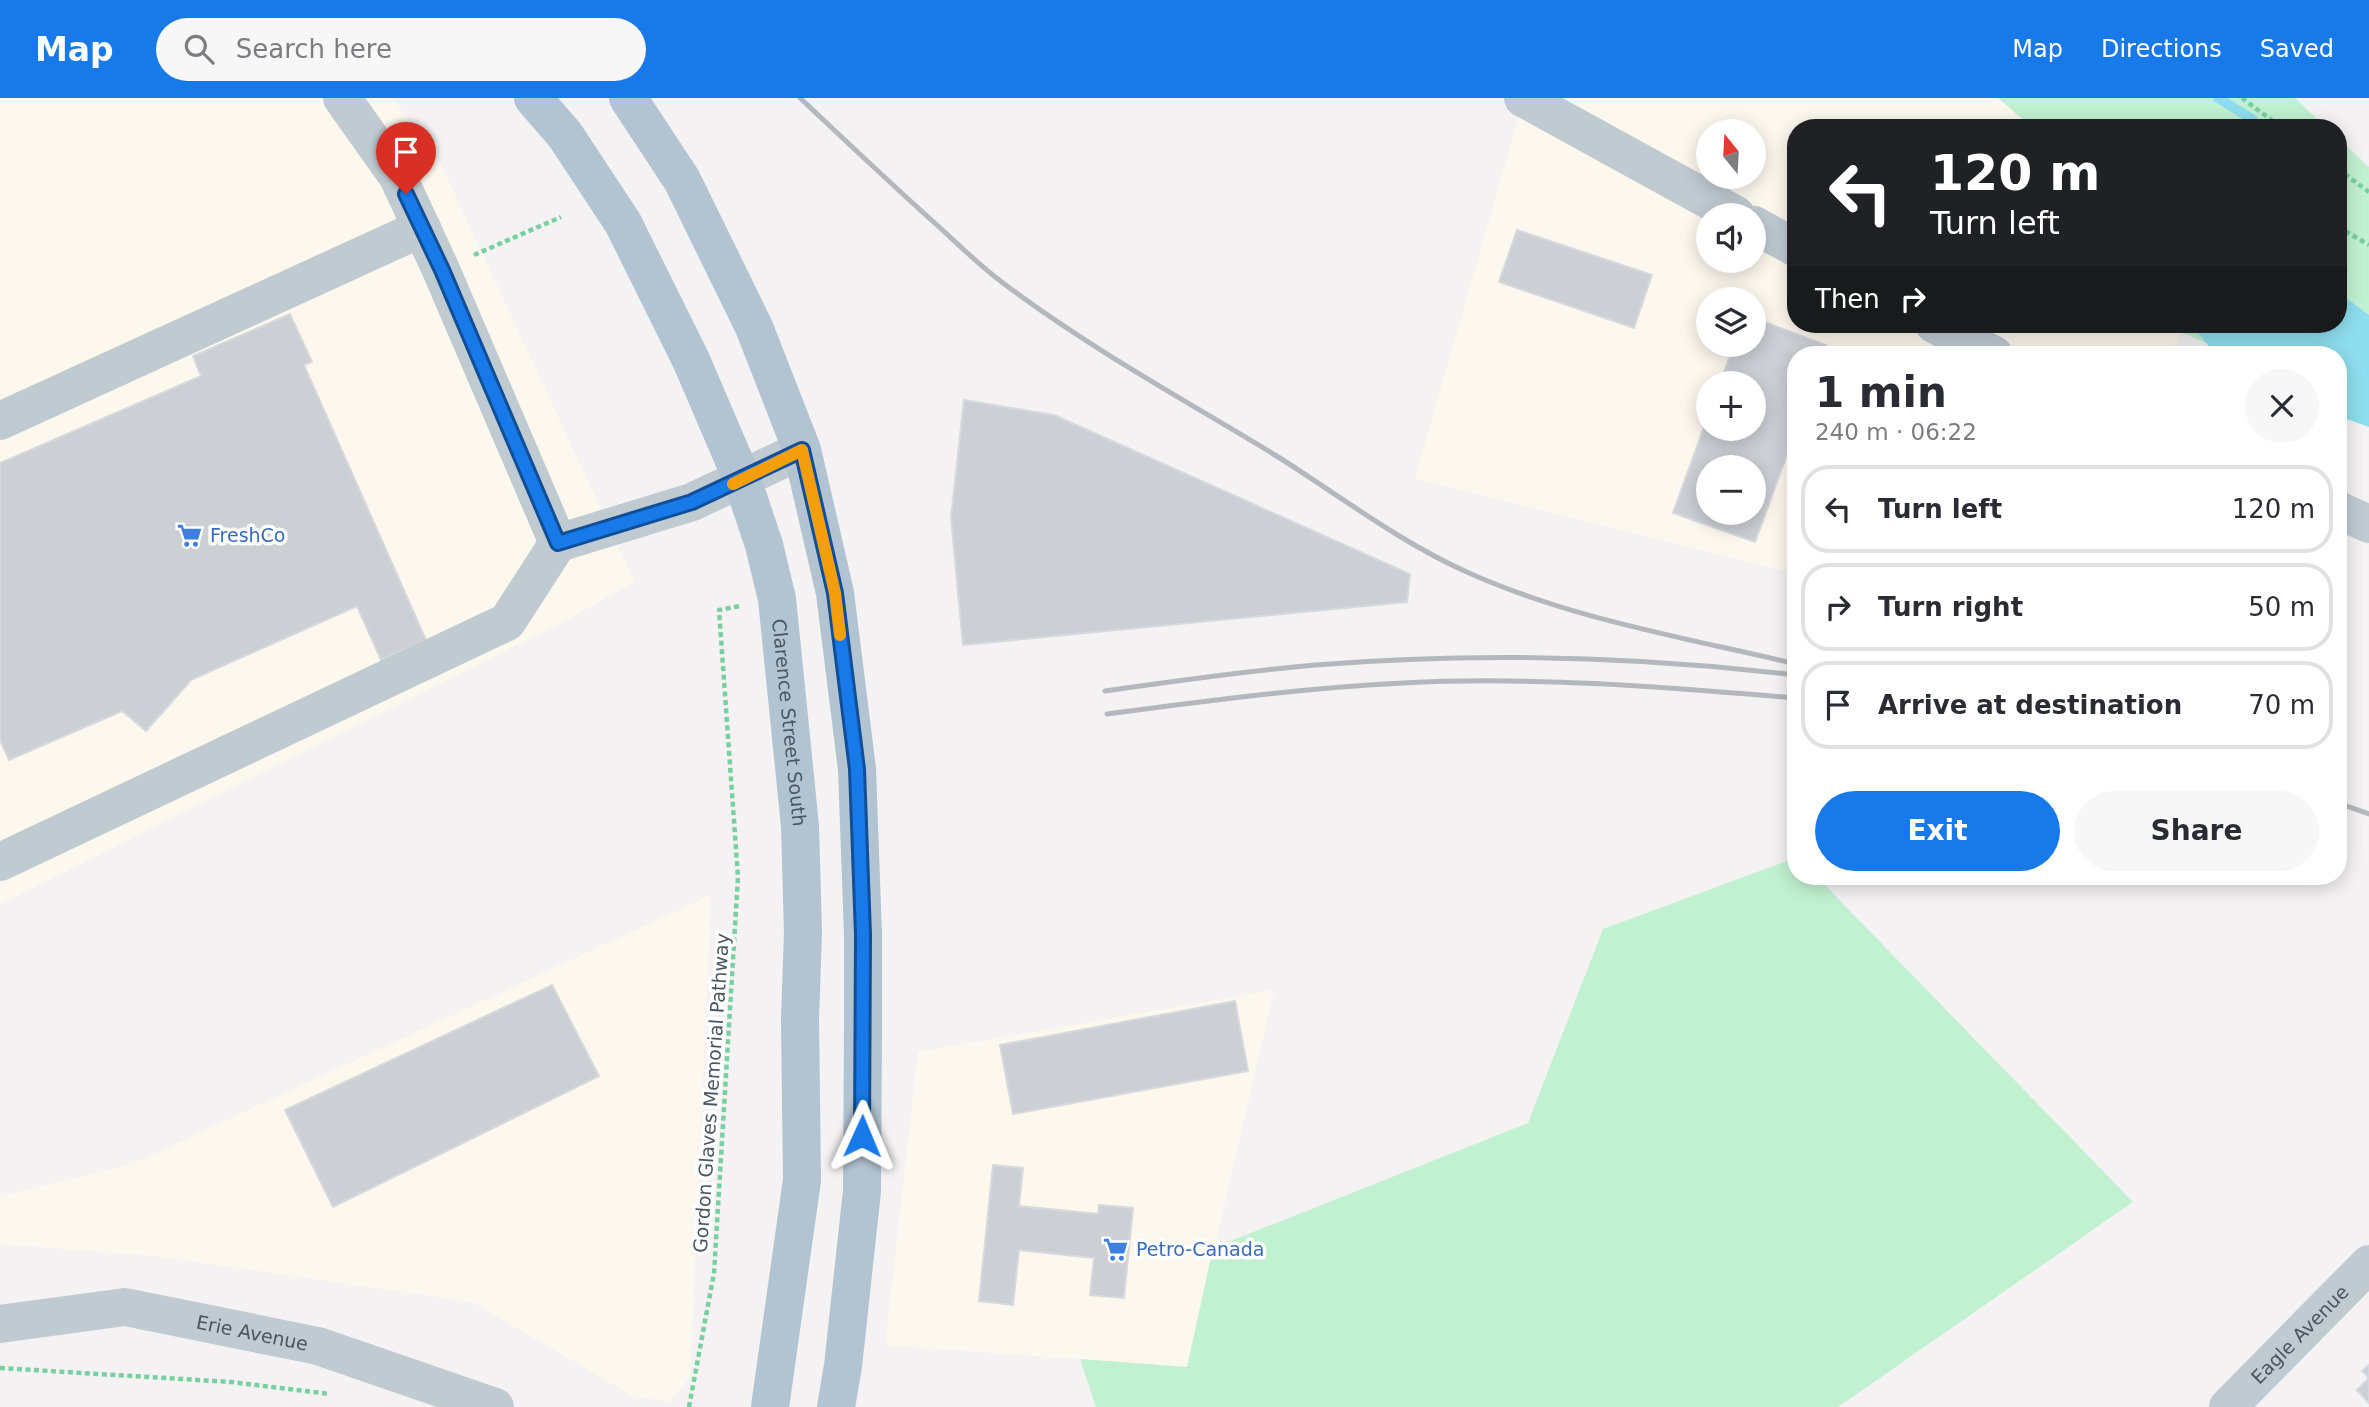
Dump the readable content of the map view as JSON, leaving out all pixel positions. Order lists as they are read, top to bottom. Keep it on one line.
{"streets":{"main road":["Clarence Street South"],"street":["Erie Avenue","Eagle Avenue"],"path":["Gordon Glaves Memorial Pathway"]},"places":{"supermarket":["FreshCo","Petro-Canada"]},"north":"top","page":{"header":"Map","search":"Search here","nav":["Map","Directions","Saved"],"map_buttons":["+","−"],"turn":["120 m","Turn left"],"then":"Then","heading":["1 min","240 m · 06:22"],"list":[{"name":"Turn left","value":"120 m"},{"name":"Turn right","value":"50 m"},{"name":"Arrive at destination","value":"70 m"}],"buttons":["Exit","Share"]}}
